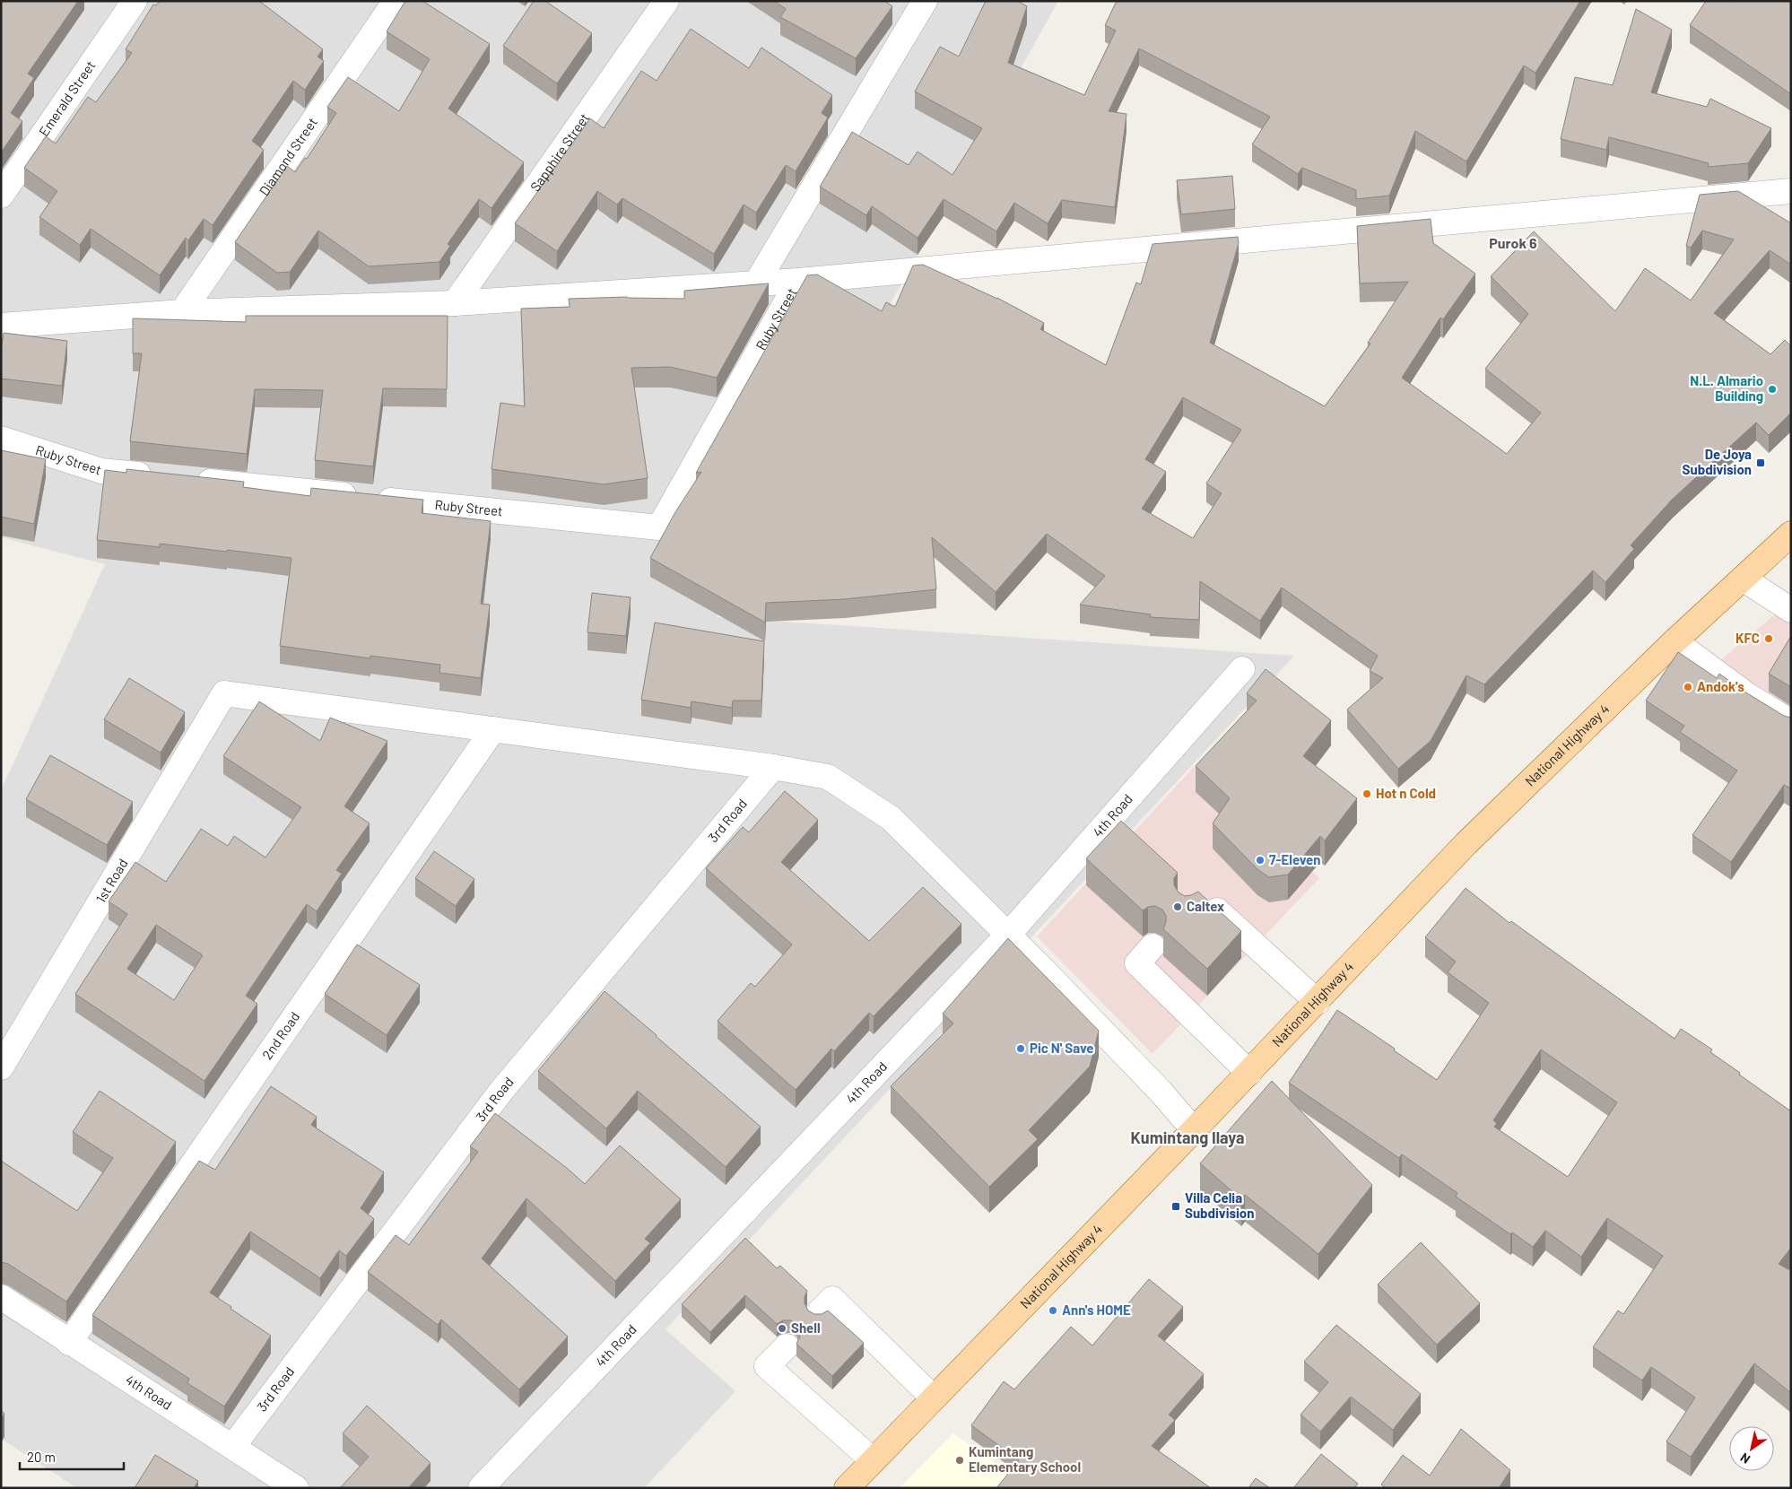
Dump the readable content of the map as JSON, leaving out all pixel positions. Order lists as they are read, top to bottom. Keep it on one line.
{"streets":{"main road":["National Highway 4"],"street":["Emerald Street","Sapphire Street","Diamond Street","Ruby Street","4th Road","3rd Road","1st Road","2nd Road"]},"crossings":[["4th Road","3rd Road"],["4th Road","2nd Road"],["1st Road","2nd Road"]],"districts":["Purok 6","Kumintang Ilaya"],"places":{"other":["N.L. Almario Building","KFC","Andok's","Hot n Cold","7-Eleven","Caltex","Pic N' Save","Ann's HOME","Shell","Kumintang Elementary School"],"transit":["De Joya Subdivision","Villa Celia Subdivision"]},"scale_bar":"20 m","north":"bottom left"}
